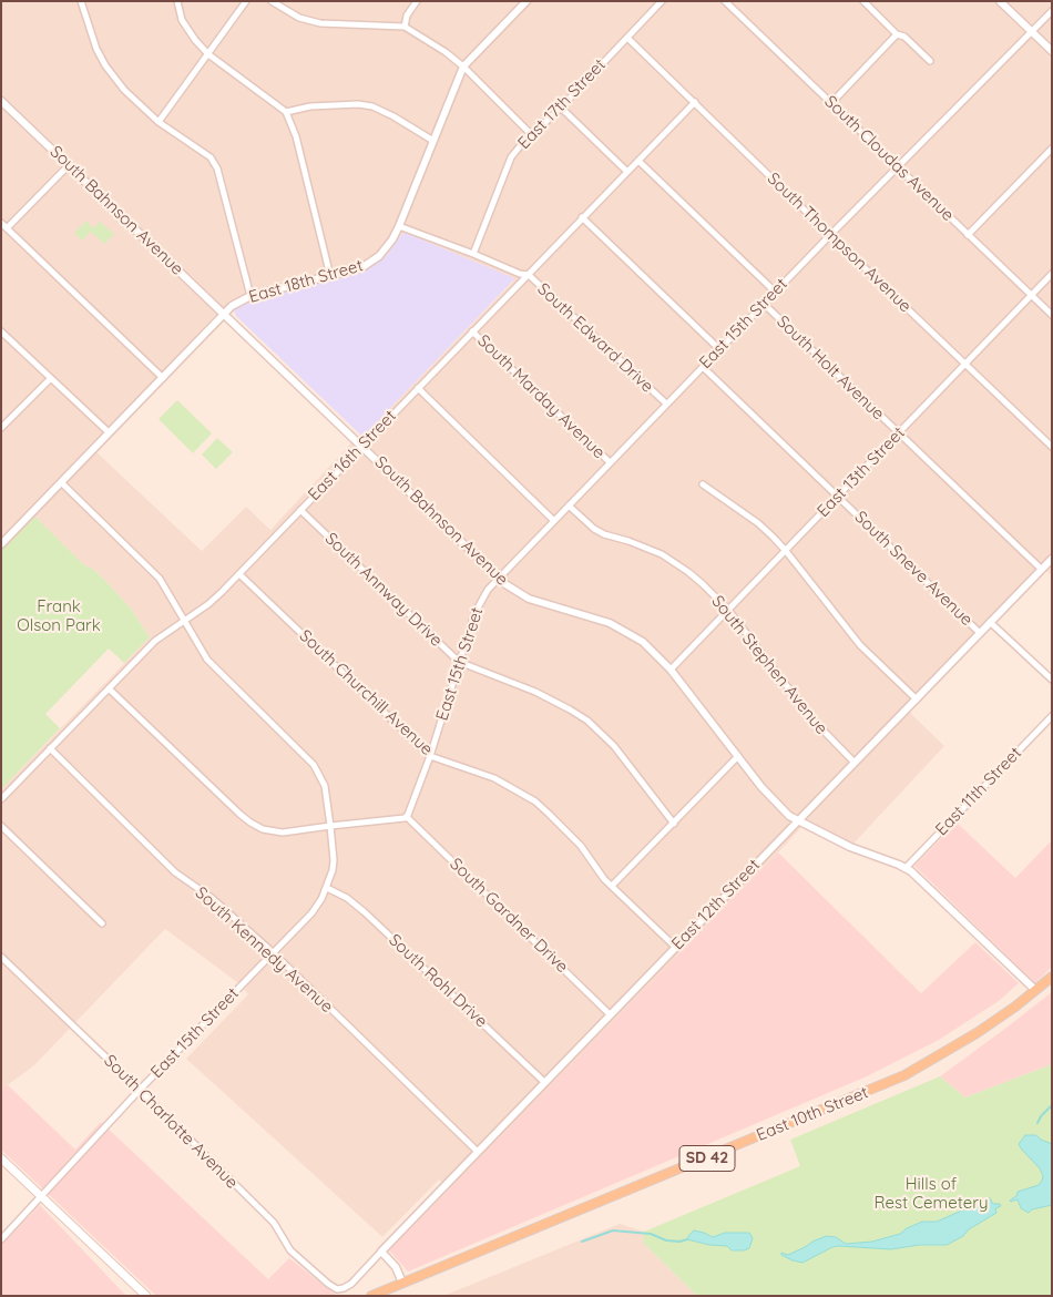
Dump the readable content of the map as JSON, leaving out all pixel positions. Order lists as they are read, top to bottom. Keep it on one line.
{"streets":{"main road":["East 10th Street","SD 42"],"street":["East 17th Street","South Cloudas Avenue","South Bahnson Avenue","South Thompson Avenue","East 18th Street","East 15th Street","South Edward Drive","South Holt Avenue","South Marday Avenue","East 16th Street","East 13th Street","South Sneve Avenue","South Annway Drive","South Stephen Avenue","South Churchill Avenue","East 11th Street","East 12th Street","South Gardner Drive","South Kennedy Avenue","South Rohl Drive","South Charlotte Avenue"]},"crossings":[["East 17th Street","South Thompson Avenue"],["East 17th Street","South Edward Drive"],["South Cloudas Avenue","East 15th Street"],["South Cloudas Avenue","East 13th Street"],["South Bahnson Avenue","East 18th Street"],["South Bahnson Avenue","East 15th Street"],["South Bahnson Avenue","East 16th Street"],["South Bahnson Avenue","East 13th Street"],["South Bahnson Avenue","East 11th Street"],["South Bahnson Avenue","East 12th Street"],["South Bahnson Avenue","East 10th Street"],["South Thompson Avenue","East 15th Street"],["South Thompson Avenue","East 16th Street"],["South Thompson Avenue","East 13th Street"],["East 18th Street","East 15th Street"],["East 18th Street","South Edward Drive"],["East 15th Street","South Edward Drive"],["East 15th Street","South Holt Avenue"],["East 15th Street","South Marday Avenue"],["East 15th Street","East 16th Street"],["East 15th Street","South Sneve Avenue"],["East 15th Street","South Annway Drive"],["East 15th Street","South Stephen Avenue"],["East 15th Street","South Churchill Avenue"],["East 15th Street","South Gardner Drive"],["East 15th Street","South Kennedy Avenue"],["East 15th Street","South Rohl Drive"],["East 15th Street","South Charlotte Avenue"],["South Edward Drive","East 16th Street"],["South Holt Avenue","East 16th Street"],["South Holt Avenue","East 13th Street"],["South Holt Avenue","East 12th Street"],["South Marday Avenue","East 16th Street"],["East 16th Street","South Annway Drive"],["East 16th Street","South Churchill Avenue"],["East 16th Street","South Kennedy Avenue"],["East 13th Street","South Sneve Avenue"],["East 13th Street","South Stephen Avenue"],["South Sneve Avenue","East 12th Street"],["South Stephen Avenue","East 12th Street"],["South Churchill Avenue","East 12th Street"],["East 12th Street","South Gardner Drive"],["East 12th Street","South Kennedy Avenue"],["East 12th Street","South Rohl Drive"],["East 12th Street","South Charlotte Avenue"]],"parks":["Frank Olson Park","Hills of Rest Cemetery"]}
